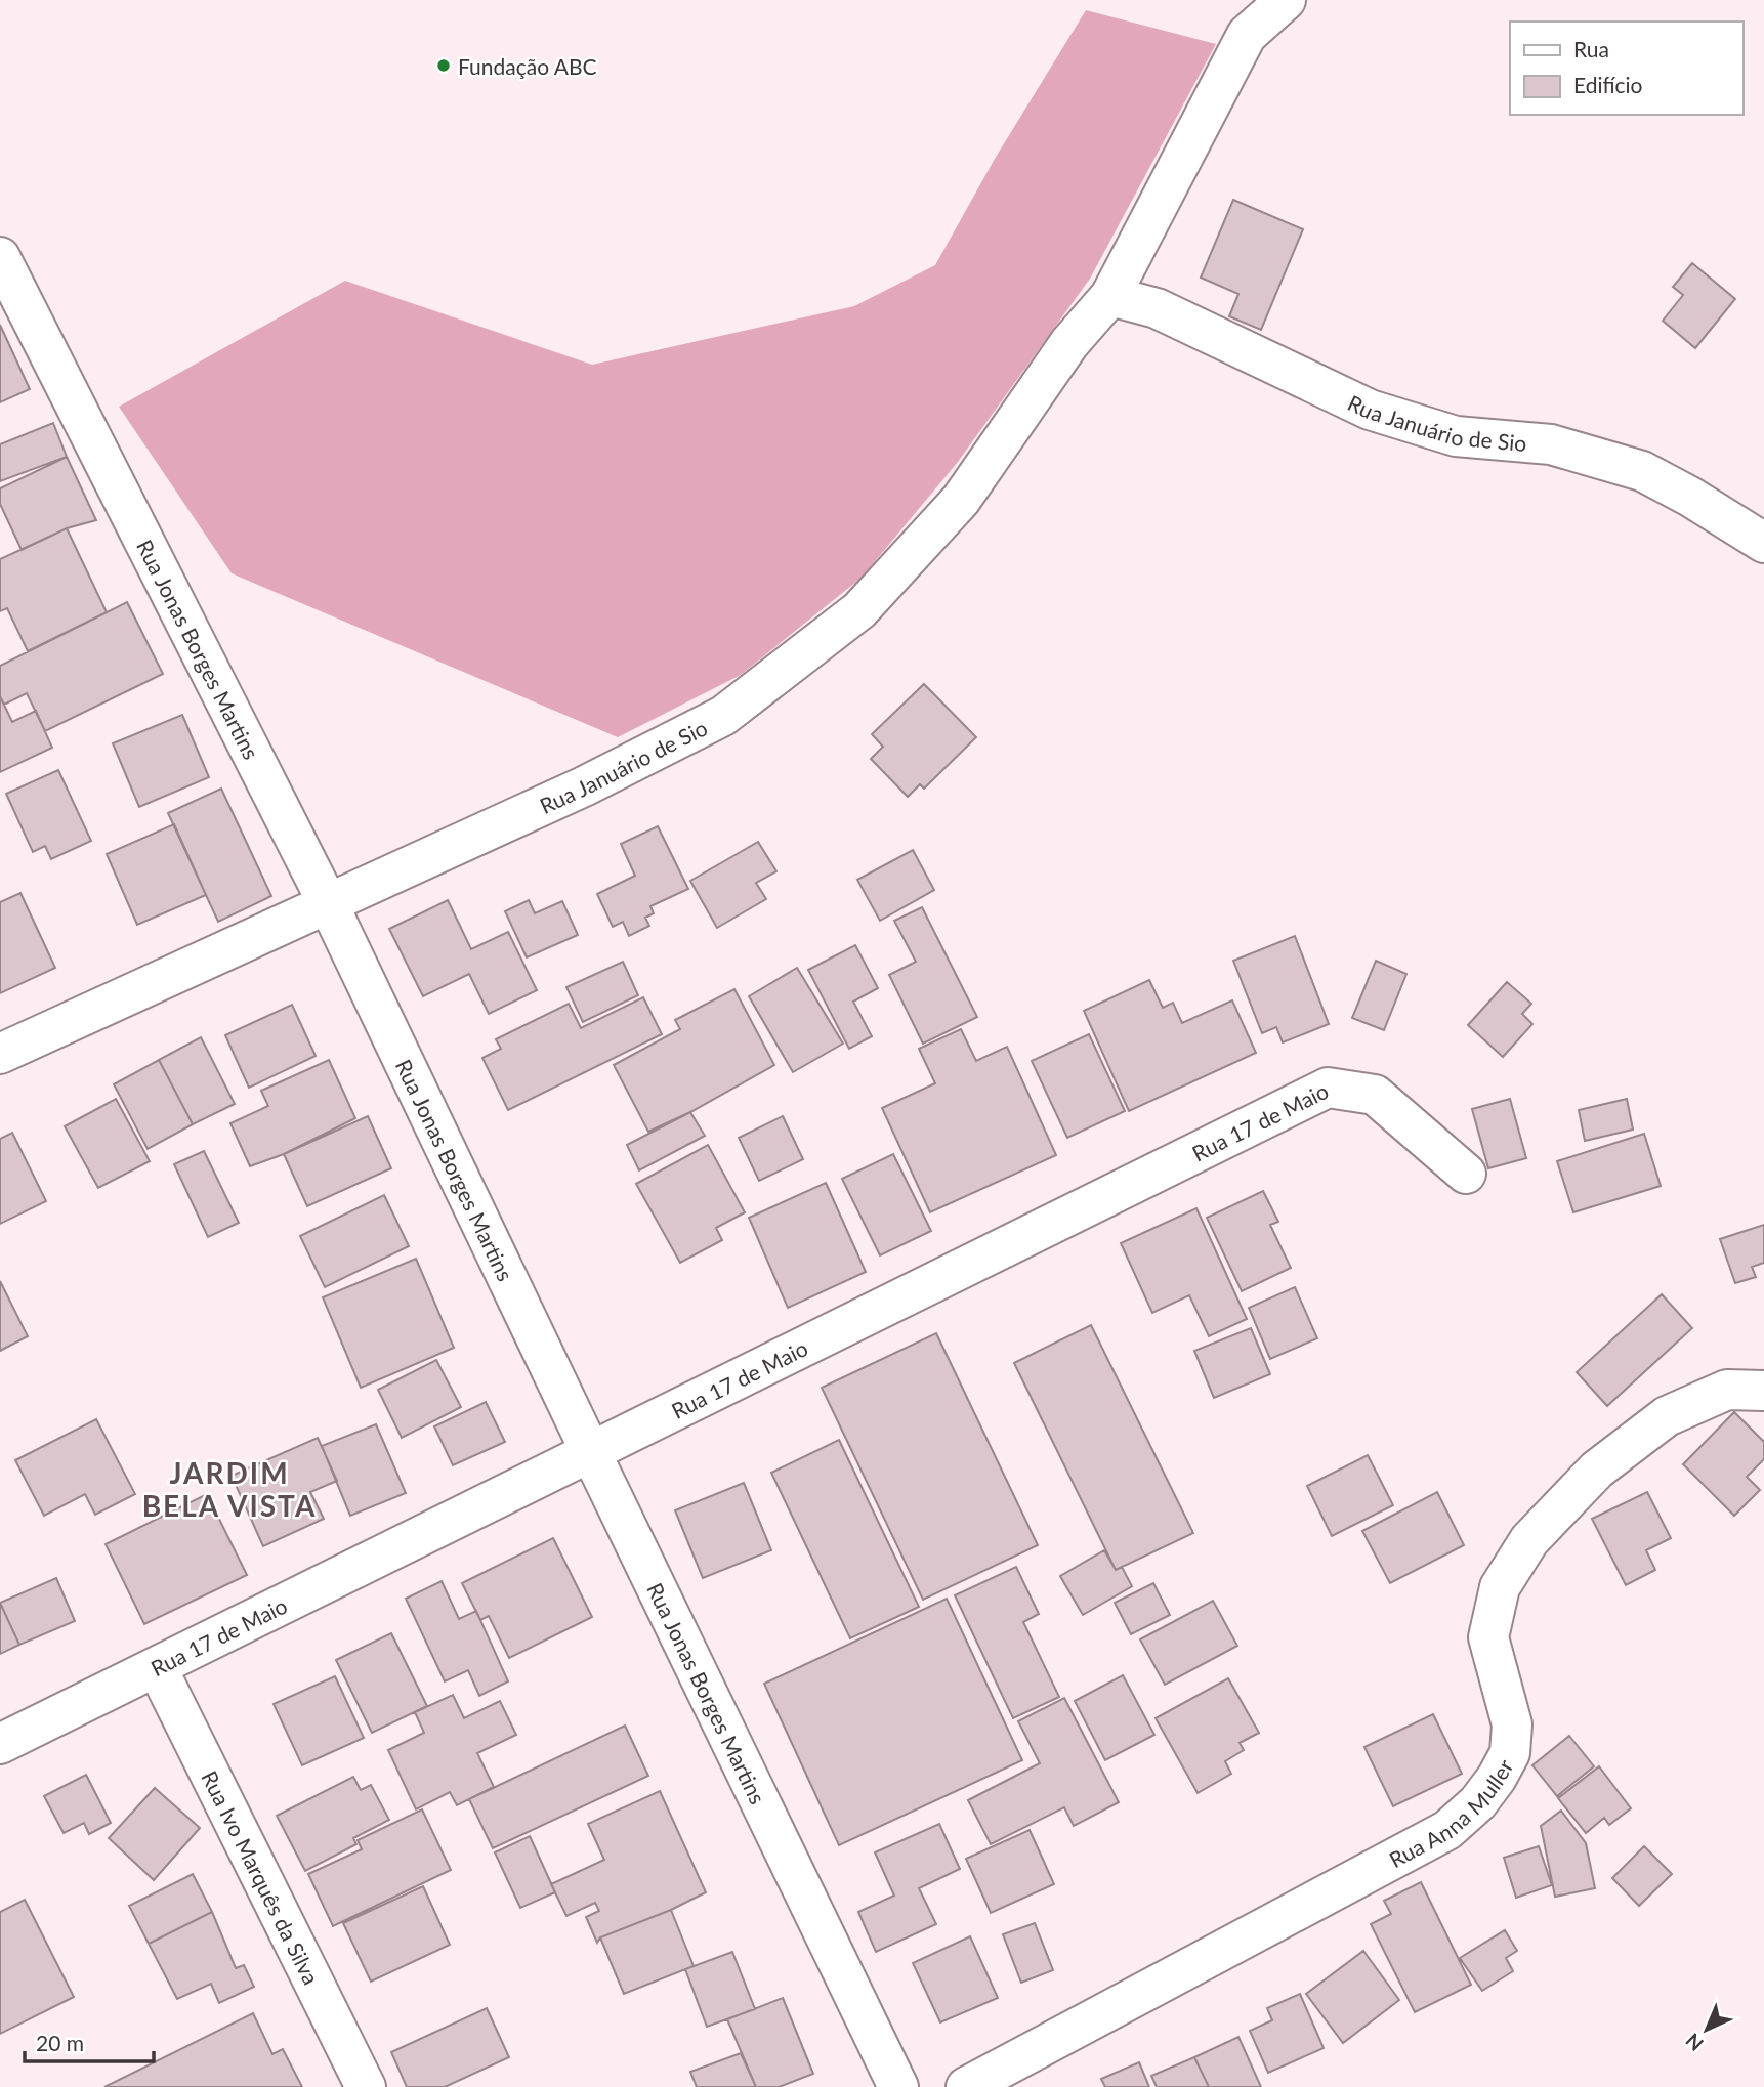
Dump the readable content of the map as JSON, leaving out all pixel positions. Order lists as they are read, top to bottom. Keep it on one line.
{"streets":{"street":["Rua Januário de Sio","Rua Jonas Borges Martins","Rua 17 de Maio","Rua Anna Muller","Rua Ivo Marquês da Silva"]},"crossings":[["Rua Januário de Sio","Rua Jonas Borges Martins"],["Rua Jonas Borges Martins","Rua 17 de Maio"],["Rua 17 de Maio","Rua Ivo Marquês da Silva"]],"districts":["JARDIM BELA VISTA"],"places":["Fundação ABC"],"legend":["Rua","Edifício"],"scale_bar":"20 m","north":"bottom left"}
